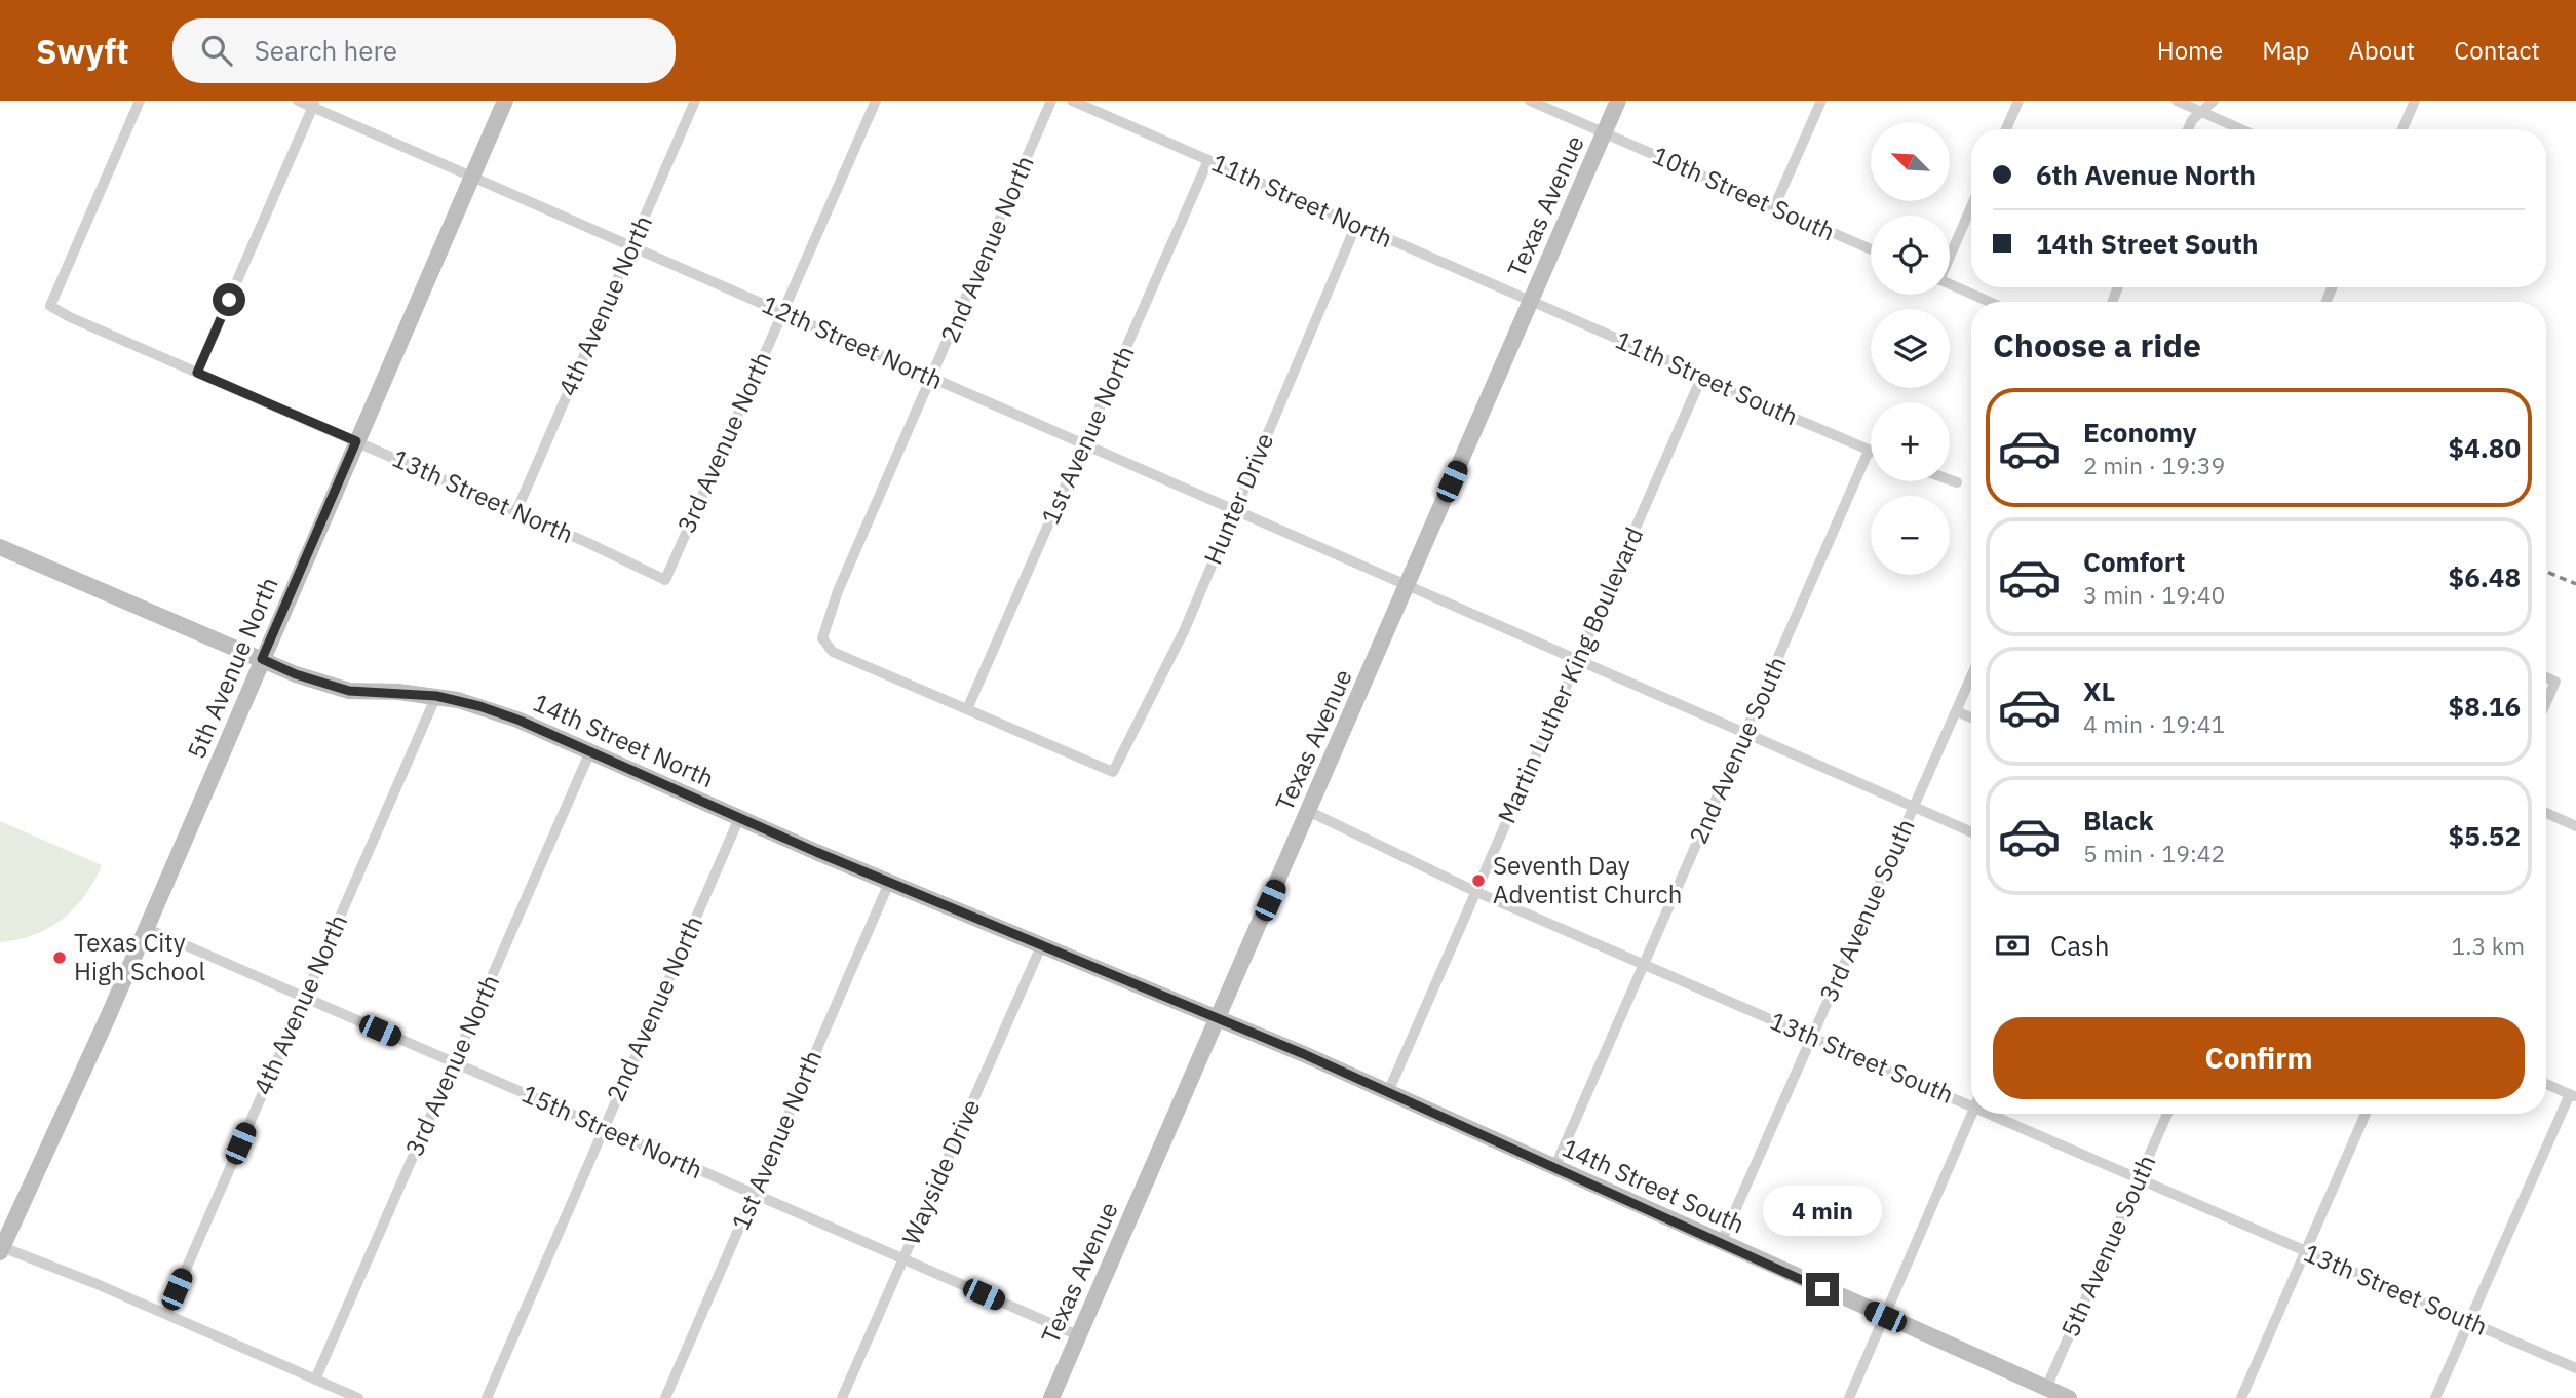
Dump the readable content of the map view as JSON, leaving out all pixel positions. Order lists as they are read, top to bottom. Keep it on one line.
{"streets":{"street":["10th Street South","11th Street North","Texas Avenue","2nd Avenue North","4th Avenue North","12th Street North","11th Street South","1st Avenue North","3rd Avenue North","13th Street North","Hunter Drive","5th Avenue North","Martin Luther King Boulevard","14th Street North","2nd Avenue South","3rd Avenue South","13th Street South","15th Street North","Wayside Drive","14th Street South","5th Avenue South"]},"crossings":[["10th Street South","Texas Avenue"],["11th Street North","Texas Avenue"],["11th Street North","11th Street South"],["11th Street North","1st Avenue North"],["11th Street North","Hunter Drive"],["Texas Avenue","12th Street North"],["Texas Avenue","11th Street South"],["Texas Avenue","14th Street North"],["Texas Avenue","13th Street South"],["Texas Avenue","15th Street North"],["Texas Avenue","14th Street South"],["2nd Avenue North","12th Street North"],["2nd Avenue North","1st Avenue North"],["2nd Avenue North","Hunter Drive"],["2nd Avenue North","14th Street North"],["2nd Avenue North","15th Street North"],["4th Avenue North","12th Street North"],["4th Avenue North","13th Street North"],["4th Avenue North","14th Street North"],["4th Avenue North","15th Street North"],["12th Street North","1st Avenue North"],["12th Street North","3rd Avenue North"],["12th Street North","Hunter Drive"],["12th Street North","5th Avenue North"],["12th Street North","Martin Luther King Boulevard"],["12th Street North","2nd Avenue South"],["12th Street North","3rd Avenue South"],["11th Street South","Martin Luther King Boulevard"],["11th Street South","2nd Avenue South"],["1st Avenue North","Hunter Drive"],["1st Avenue North","14th Street North"],["1st Avenue North","15th Street North"],["3rd Avenue North","13th Street North"],["3rd Avenue North","14th Street North"],["3rd Avenue North","15th Street North"],["13th Street North","5th Avenue North"],["5th Avenue North","14th Street North"],["5th Avenue North","15th Street North"],["Martin Luther King Boulevard","13th Street South"],["Martin Luther King Boulevard","14th Street South"],["14th Street North","Wayside Drive"],["14th Street North","14th Street South"],["2nd Avenue South","13th Street South"],["2nd Avenue South","14th Street South"],["3rd Avenue South","13th Street South"],["3rd Avenue South","14th Street South"],["13th Street South","5th Avenue South"],["15th Street North","Wayside Drive"],["14th Street South","5th Avenue South"]],"places":["Seventh Day Adventist Church","Texas City High School"],"north":"top left","page":{"header":"Swyft","search":"Search here","nav":["Home","Map","About","Contact"],"map_buttons":["+","−"],"banner":["6th Avenue North","14th Street South"],"heading":"Choose a ride","list":[{"name":"Economy","note":"2 min · 19:39","value":"$4.80"},{"name":"Comfort","note":"3 min · 19:40","value":"$6.48"},{"name":"XL","note":"4 min · 19:41","value":"$8.16"},{"name":"Black","note":"5 min · 19:42","value":"$5.52"}],"pay":["Cash","1.3 km"],"buttons":"Confirm","bubble":"4 min"}}
